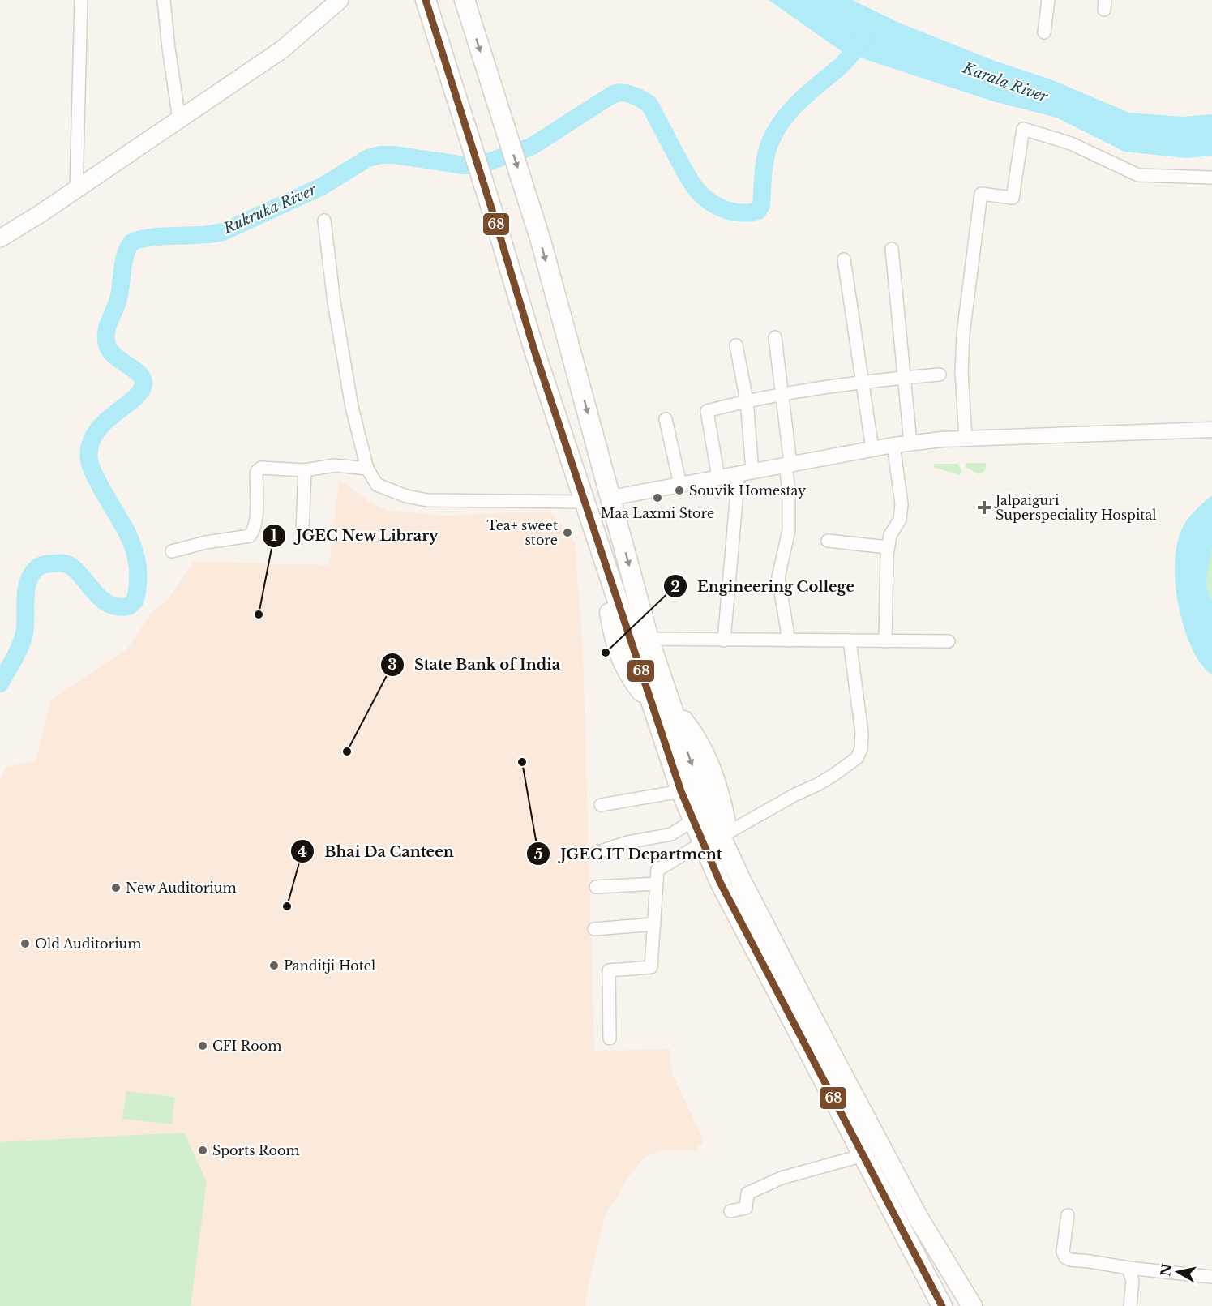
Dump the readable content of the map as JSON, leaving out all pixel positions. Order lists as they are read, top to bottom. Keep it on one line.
{"water":["Karala River","Rukruka River"],"places":{"other":["Souvik Homestay","Maa Laxmi Store","Tea+ sweet store","JGEC New Library","Engineering College","State Bank of India","JGEC IT Department","New Auditorium","Bhai Da Canteen","Old Auditorium","Panditji Hotel","CFI Room","Sports Room"],"health":["Jalpaiguri Superspeciality Hospital"]},"lines":["transit line 68"],"north":"left"}
